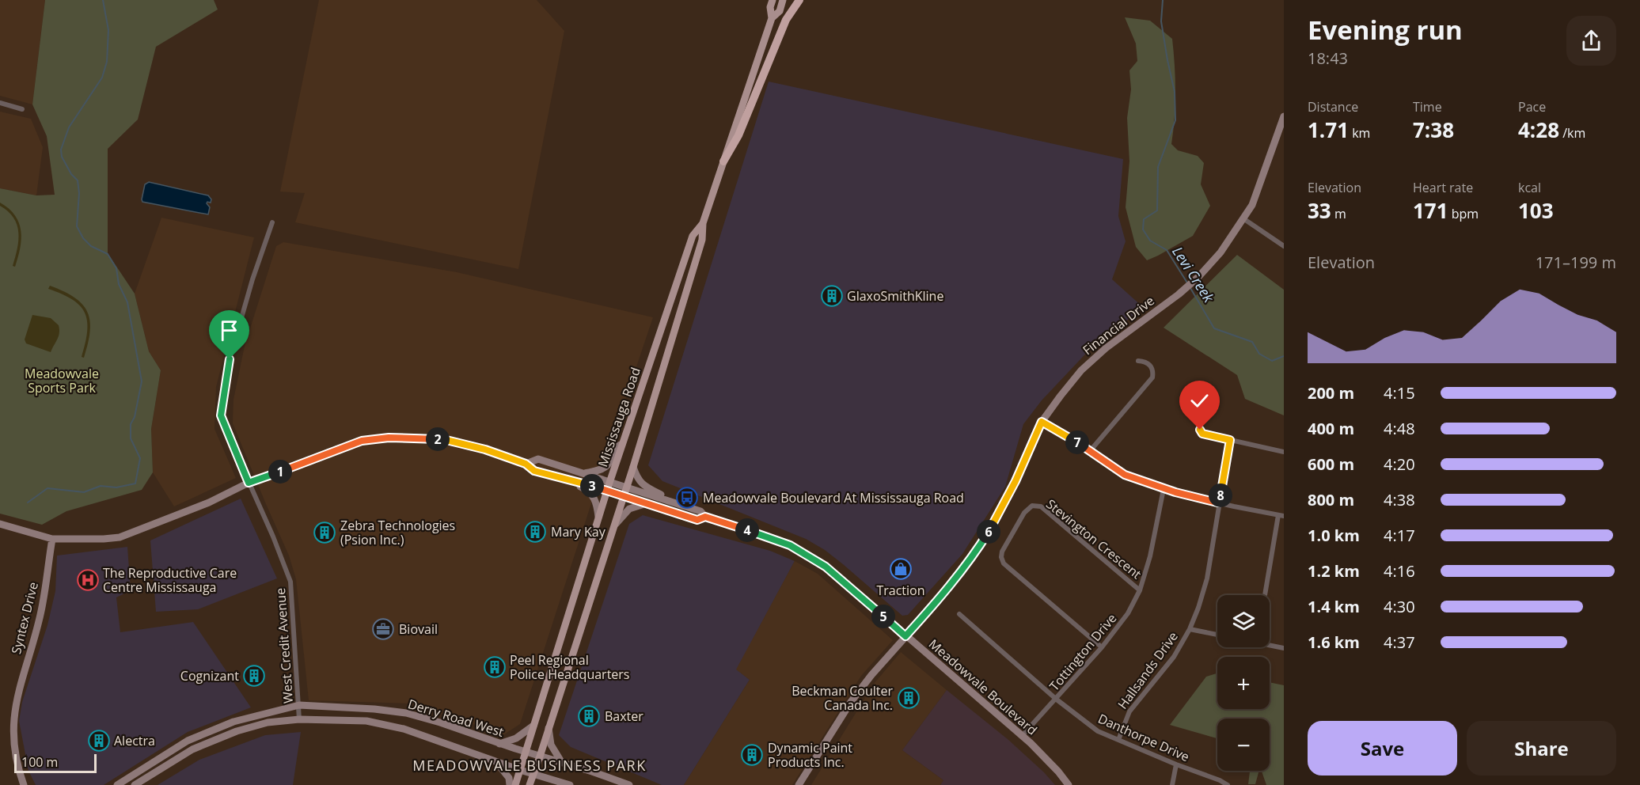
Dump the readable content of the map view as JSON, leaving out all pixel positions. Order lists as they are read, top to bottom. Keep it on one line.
{"streets":{"main road":["Financial Drive","Mississauga Road","Syntex Drive","Meadowvale Boulevard","Derry Road West"],"street":["Stevington Crescent","West Credit Avenue","Tottington Drive","Hallsands Drive","Danthorpe Drive"]},"crossings":[["Financial Drive","Meadowvale Boulevard"],["Mississauga Road","Meadowvale Boulevard"],["Mississauga Road","Derry Road West"],["Stevington Crescent","Tottington Drive"],["Syntex Drive","Meadowvale Boulevard"],["West Credit Avenue","Meadowvale Boulevard"],["West Credit Avenue","Derry Road West"],["Tottington Drive","Meadowvale Boulevard"],["Tottington Drive","Danthorpe Drive"],["Hallsands Drive","Danthorpe Drive"]],"districts":["MEADOWVALE BUSINESS PARK"],"water":["Levi Creek"],"parks":["Meadowvale Sports Park"],"places":{"building":["GlaxoSmithKline","Mary Kay","Zebra Technologies (Psion Inc.)","Peel Regional Police Headquarters","Cognizant","Beckman Coulter Canada Inc.","Baxter","Alectra","Dynamic Paint Products Inc."],"bus stop":["Meadowvale Boulevard At Mississauga Road"],"shop":["Traction"],"hospital":["The Reproductive Care Centre Mississauga"],"office":["Biovail"]},"scale_bar":"100 m","page":{"heading":["Evening run","18:43"],"stats":[["Distance","1.71 km"],["Time","7:38"],["Pace","4:28 /km"],["Elevation","33 m"],["Heart rate","171 bpm"],["kcal","103"]],"chart":["Elevation","171–199 m"],"list":[{"name":"200 m","note":"4:15"},{"name":"400 m","note":"4:48"},{"name":"600 m","note":"4:20"},{"name":"800 m","note":"4:38"},{"name":"1.0 km","note":"4:17"},{"name":"1.2 km","note":"4:16"},{"name":"1.4 km","note":"4:30"},{"name":"1.6 km","note":"4:37"}],"pins":["2","7","1","3","8","4","6","5"],"map_buttons":["+","−"],"buttons":["Save","Share"],"scale":"100 m"}}
